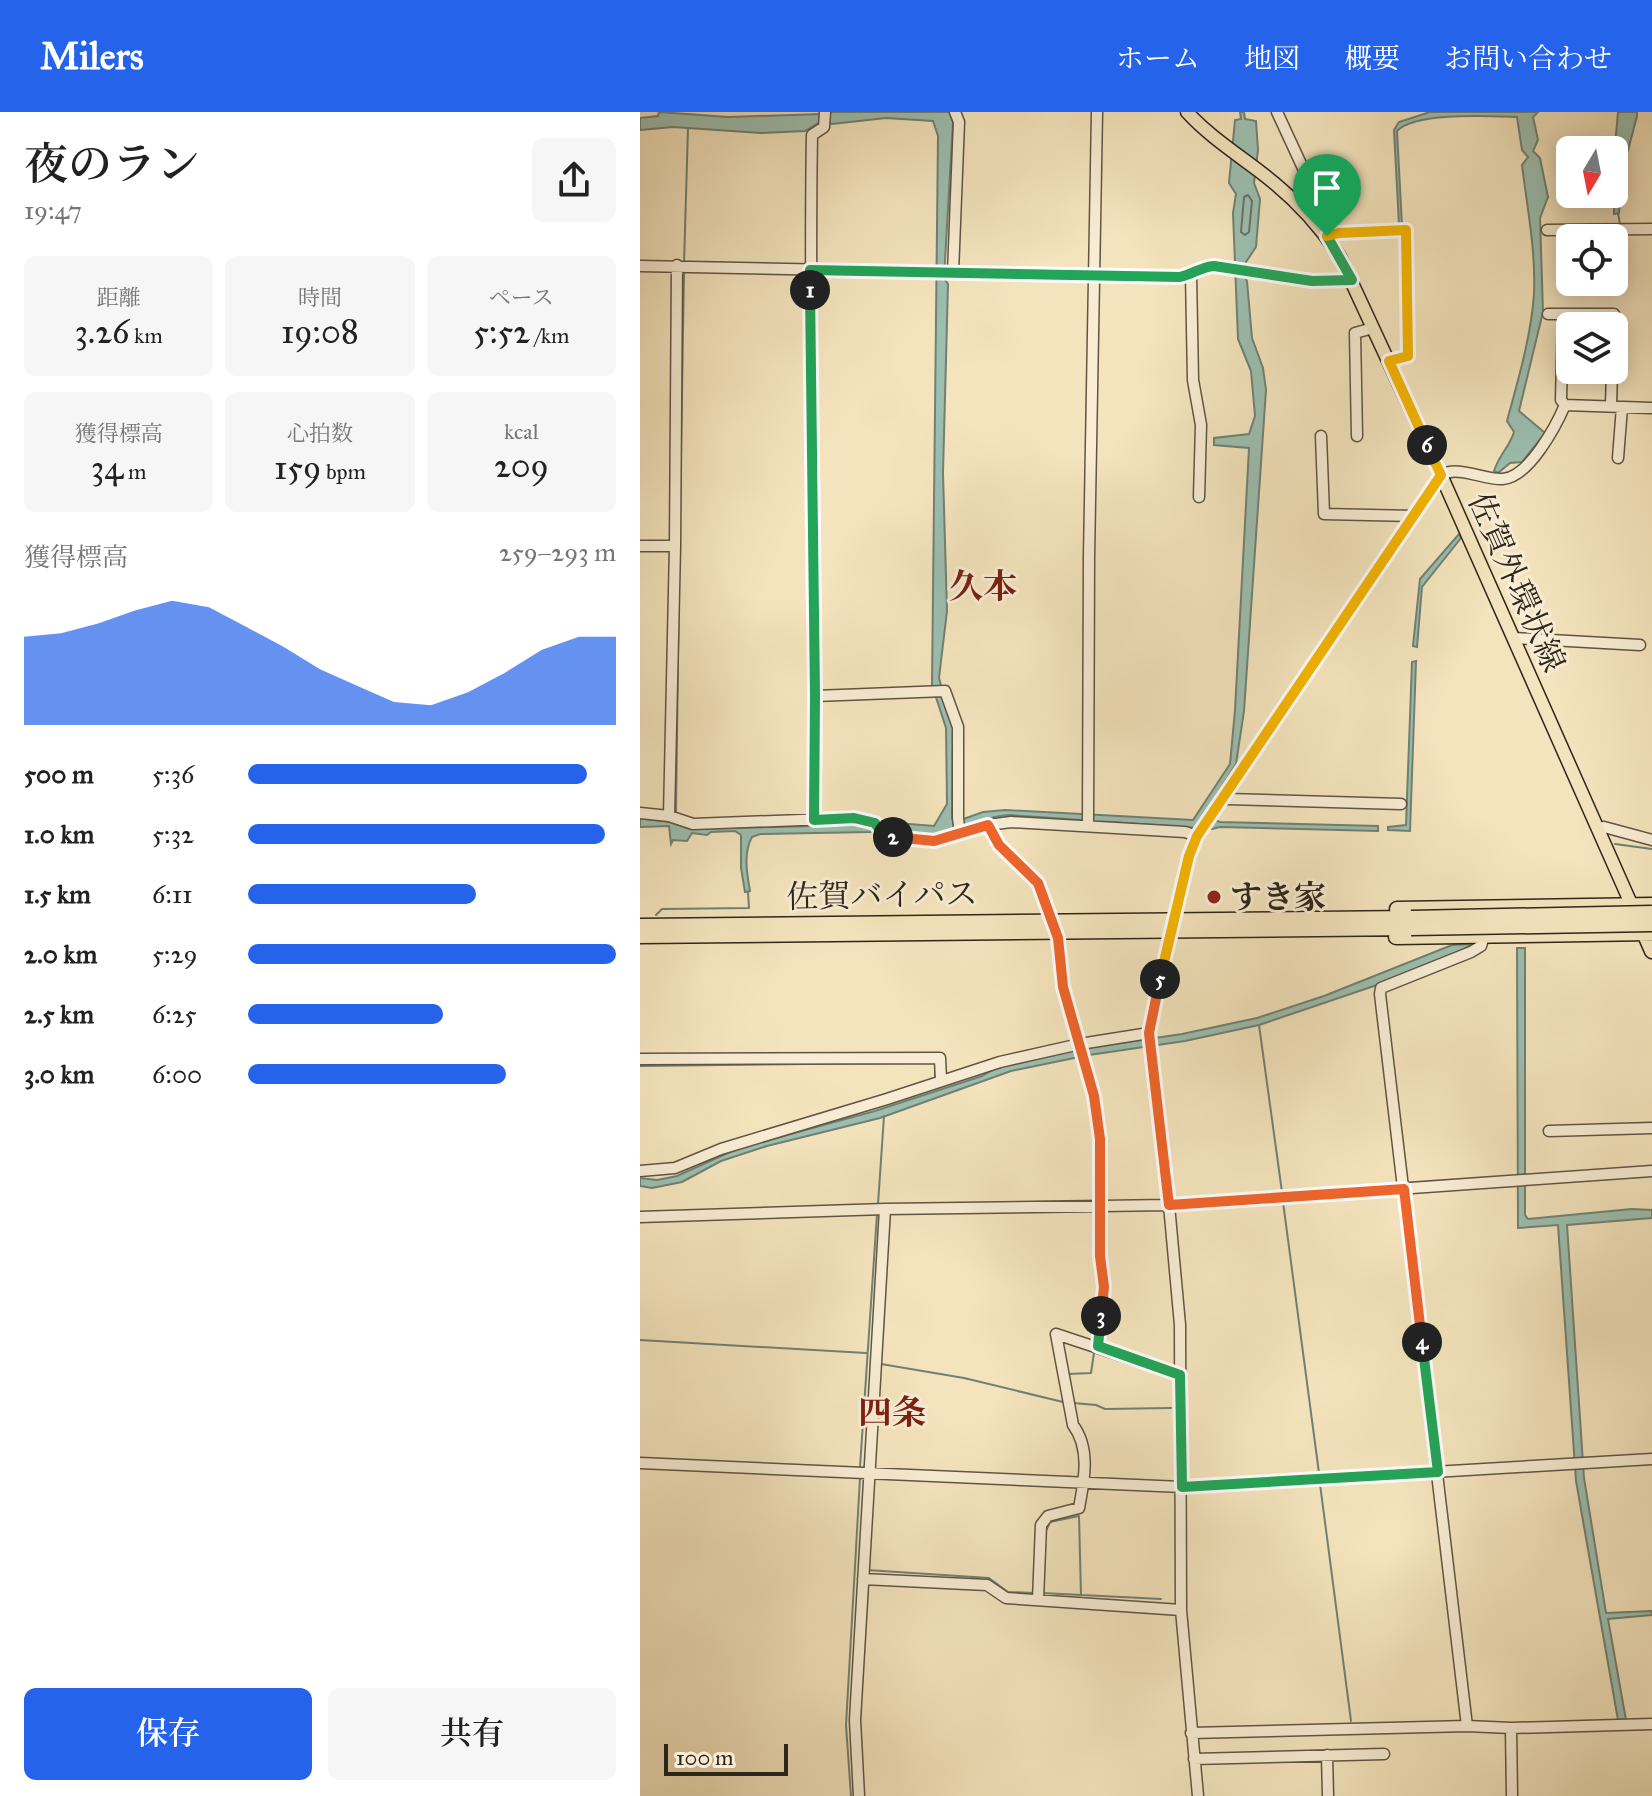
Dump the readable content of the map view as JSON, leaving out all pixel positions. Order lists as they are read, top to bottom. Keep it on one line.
{"streets":{"highway":["佐賀バイパス"],"main road":["佐賀外環状線"]},"districts":["久本","四条"],"places":["すき家"],"scale_bar":"100 m","north":"bottom","page":{"header":"Milers","nav":["ホーム","地図","概要","お問い合わせ"],"heading":["夜のラン","19:47"],"stats":[["距離","3.26 km"],["時間","19:08"],["ペース","5:52 /km"],["獲得標高","34 m"],["心拍数","159 bpm"],["kcal","209"]],"pins":["1","6","2","5","3","4"],"chart":["獲得標高","259–293 m"],"list":[{"name":"500 m","note":"5:36"},{"name":"1.0 km","note":"5:32"},{"name":"1.5 km","note":"6:11"},{"name":"2.0 km","note":"5:29"},{"name":"2.5 km","note":"6:25"},{"name":"3.0 km","note":"6:00"}],"buttons":["保存","共有"],"scale":"100 m"}}
